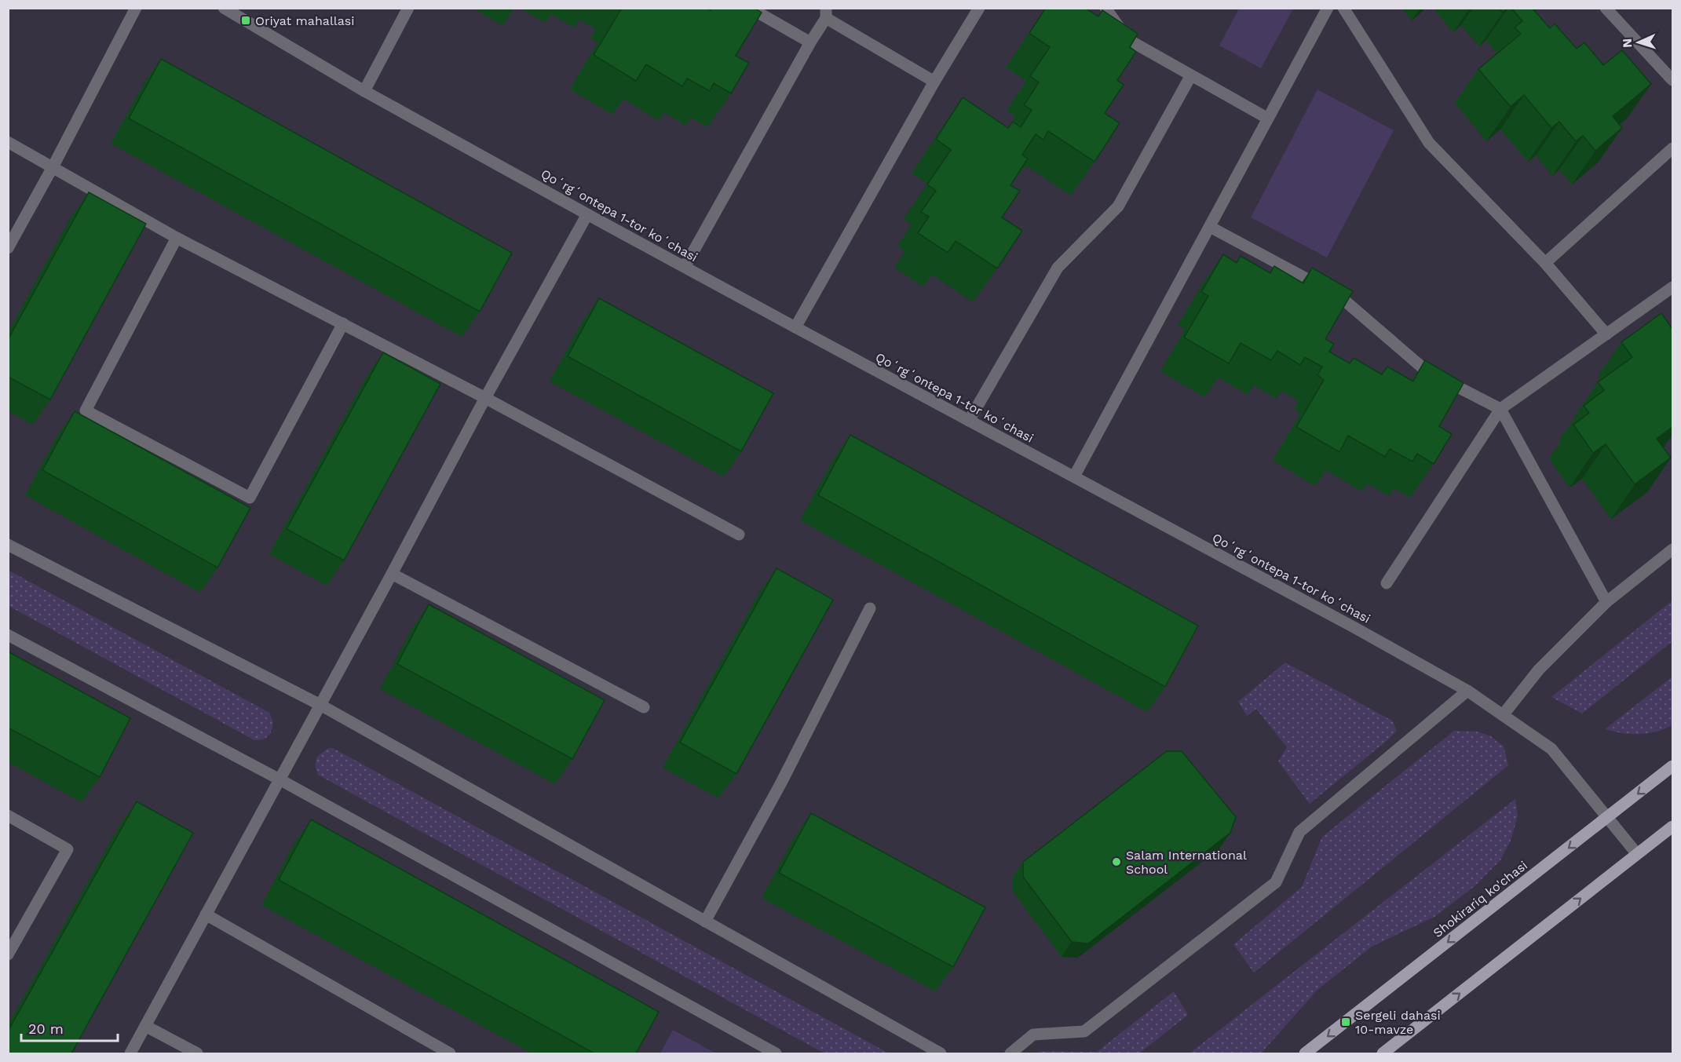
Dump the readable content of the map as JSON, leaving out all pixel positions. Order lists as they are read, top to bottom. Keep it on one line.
{"streets":{"main road":["Shokirariq ko'chasi"],"street":["Qoʻrgʻontepa 1-tor koʻchasi"]},"crossings":[["Qoʻrgʻontepa 1-tor koʻchasi","Shokirariq ko'chasi"]],"places":{"transit":["Oriyat mahallasi","Sergeli dahasi 10-mavze"],"other":["Salam International School"]},"scale_bar":"20 m","north":"left"}
